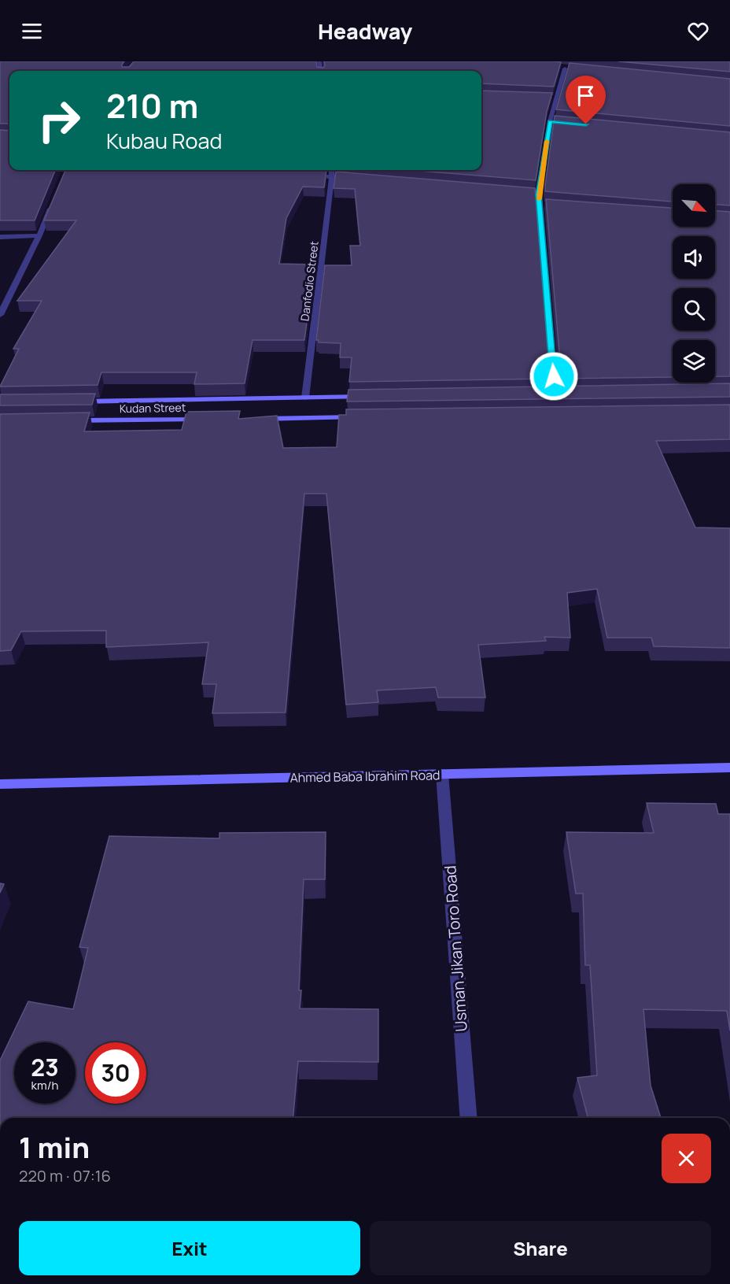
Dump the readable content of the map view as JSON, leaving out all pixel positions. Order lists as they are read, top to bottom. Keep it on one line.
{"streets":{"street":["Danfodio Street","Kudan Street","Ahmed Baba Ibrahim Road","Usman Jikan Toro Road"]},"crossings":[["Ahmed Baba Ibrahim Road","Usman Jikan Toro Road"]],"north":"bottom right","page":{"header":"Headway","turn":["210 m","Kubau Road"],"speed":"23 km/h","limit":"30","heading":["1 min","220 m · 07:16"],"buttons":["Exit","Share"]}}
